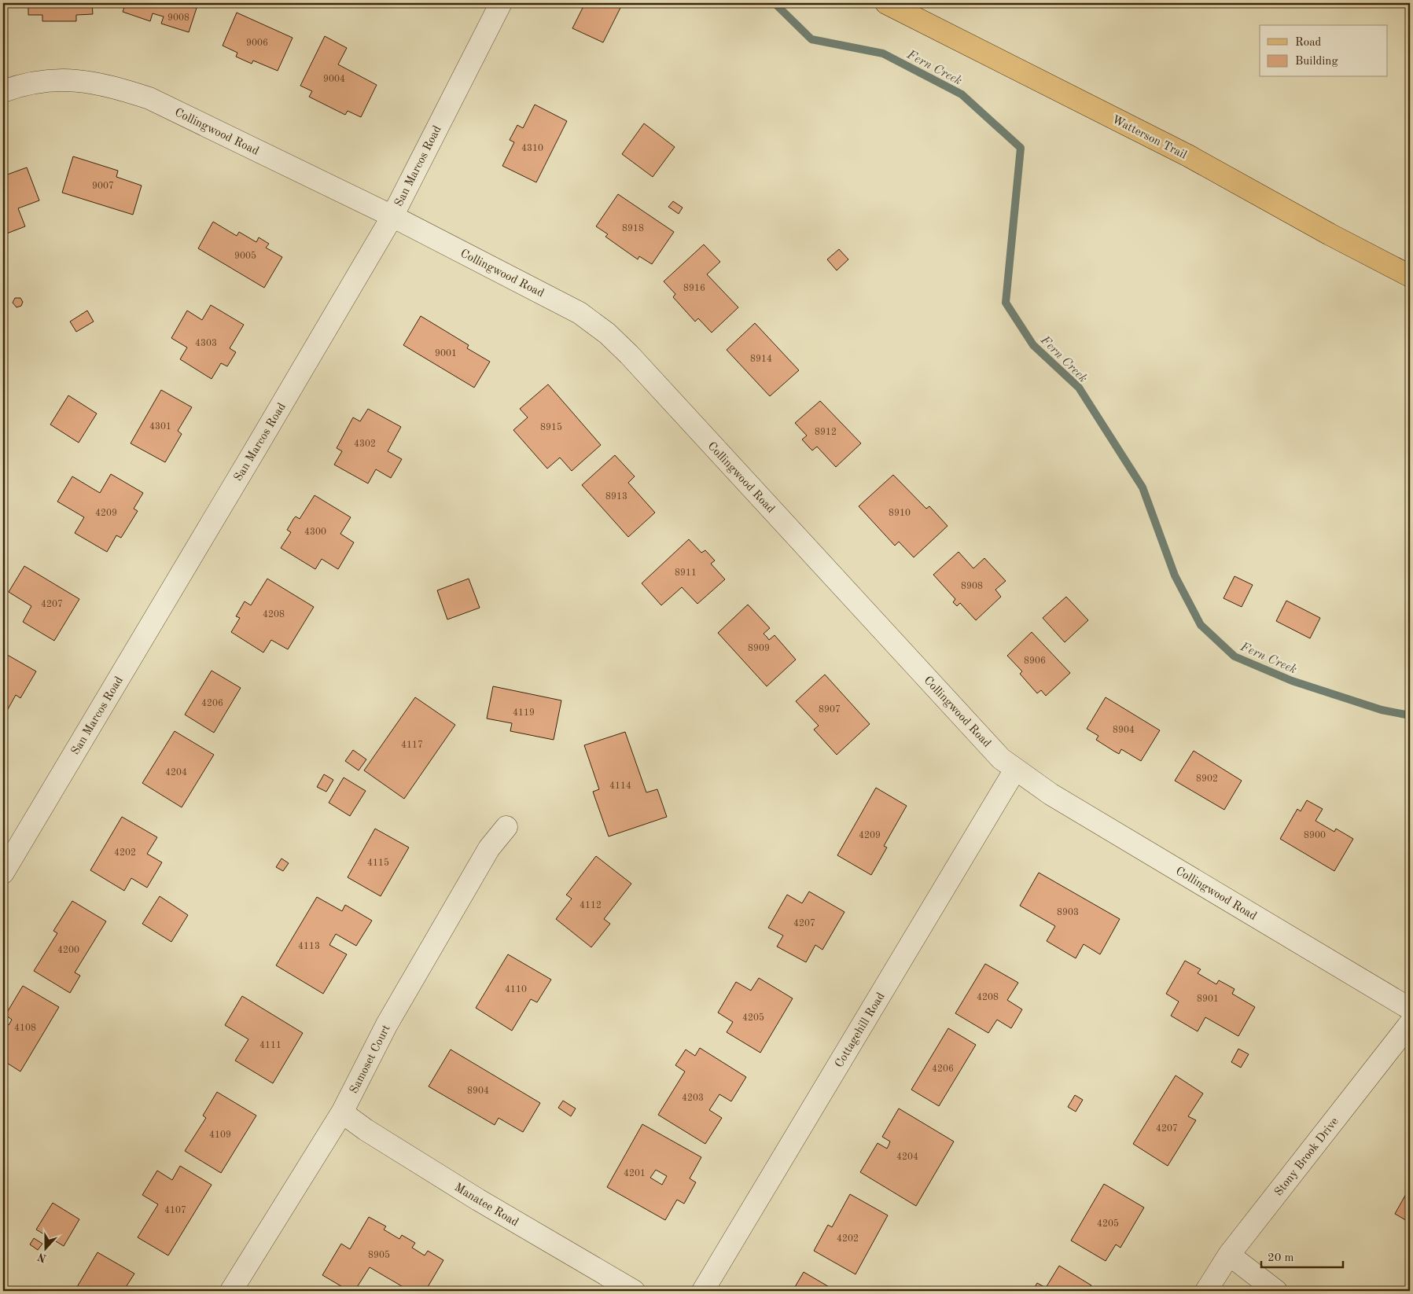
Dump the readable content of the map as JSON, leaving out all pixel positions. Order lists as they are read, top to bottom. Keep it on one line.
{"streets":{"main road":["Watterson Trail"],"street":["Collingwood Road","San Marcos Road","Cottagehill Road","Samoset Court","Stony Brook Drive","Manatee Road"]},"crossings":[["Collingwood Road","San Marcos Road"],["Collingwood Road","Cottagehill Road"],["Samoset Court","Manatee Road"]],"water":["Fern Creek"],"house_numbers":["9008","9006","9004","4310","9007","8918","9005","8916","4303","9001","8914","4301","8915","8912","4302","8913","4209","8910","4300","8911","8908","4207","4208","8909","8906","4206","8907","4119","8904","4117","4204","8902","4114","4209","8900","4202","4115","4112","8903","4207","4113","4200","4110","4208","8901","4205","4108","4111","4206","8904","4203","4207","4109","4204","4201","4107","4205","4202","8905"],"legend":["Road","Building"],"scale_bar":"20 m","north":"bottom"}
